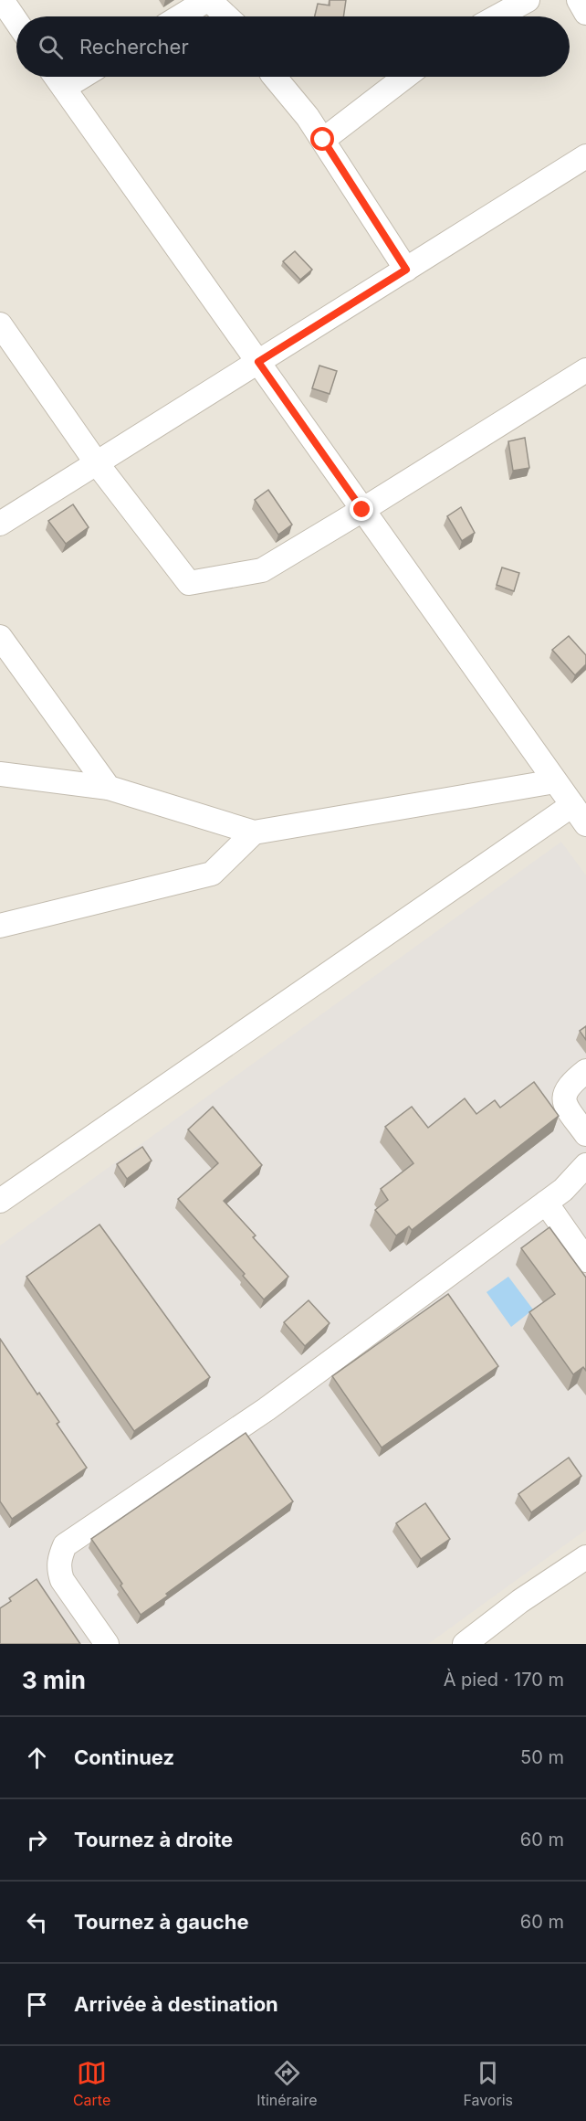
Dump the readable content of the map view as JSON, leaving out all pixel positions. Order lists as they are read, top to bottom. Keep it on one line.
{"page":{"search":"Rechercher","heading":["3 min","À pied · 170 m"],"list":[["Continuez","50 m"],["Tournez à droite","60 m"],["Tournez à gauche","60 m"],"Arrivée à destination"],"nav":["Carte","Itinéraire","Favoris"]}}
